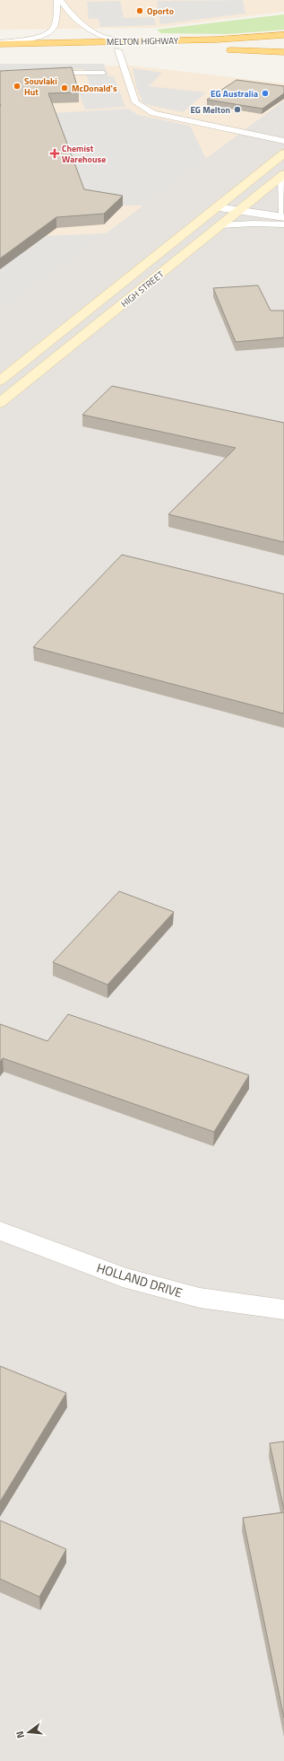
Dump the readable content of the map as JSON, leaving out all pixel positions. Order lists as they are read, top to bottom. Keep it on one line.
{"streets":{"highway":["MELTON HIGHWAY"],"main road":["HIGH STREET"],"street":["HOLLAND DRIVE"]},"places":{"other":["Oporto","Souvlaki Hut","McDonald's","EG Australia","EG Melton"],"health":["Chemist Warehouse"]},"north":"left"}
